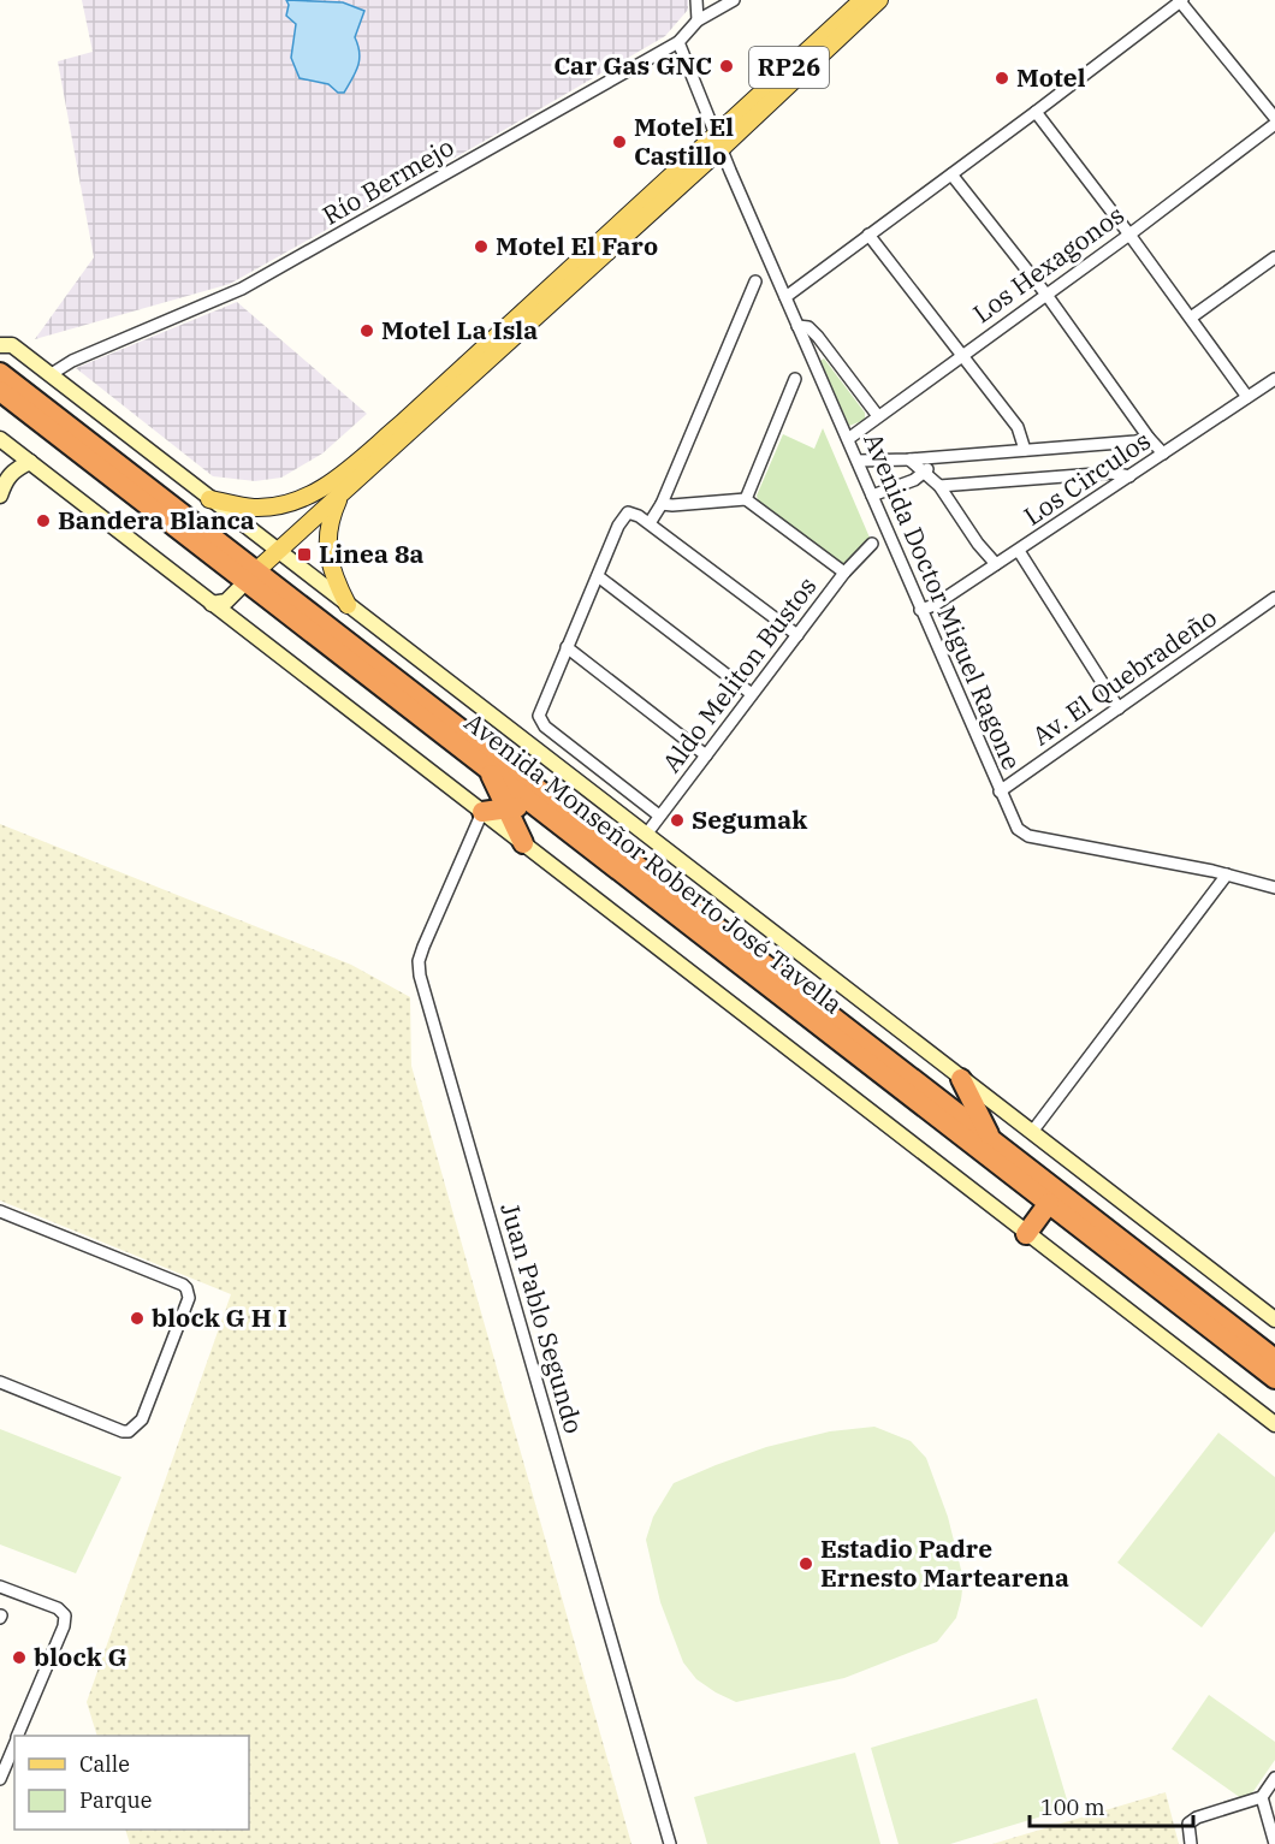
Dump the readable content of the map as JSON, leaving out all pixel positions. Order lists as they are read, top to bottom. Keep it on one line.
{"streets":{"highway":["Avenida Monseñor Roberto José Tavella"],"main road":["RP26"],"street":["Río Bermejo","Los Hexagonos","Los Circulos","Avenida Doctor Miguel Ragone","Aldo Meliton Bustos","Av. El Quebradeño","Juan Pablo Segundo"]},"crossings":[["RP26","Avenida Doctor Miguel Ragone"],["RP26","Avenida Monseñor Roberto José Tavella"],["Río Bermejo","Avenida Doctor Miguel Ragone"],["Los Hexagonos","Avenida Doctor Miguel Ragone"],["Los Circulos","Avenida Doctor Miguel Ragone"],["Avenida Doctor Miguel Ragone","Av. El Quebradeño"]],"places":{"other":["Car Gas GNC","Motel","Motel El Castillo","Motel El Faro","Motel La Isla","Bandera Blanca","Segumak","block G H I","Estadio Padre Ernesto Martearena","block G"],"transit":["Linea 8a"]},"legend":["Calle","Parque"],"scale_bar":"100 m"}
